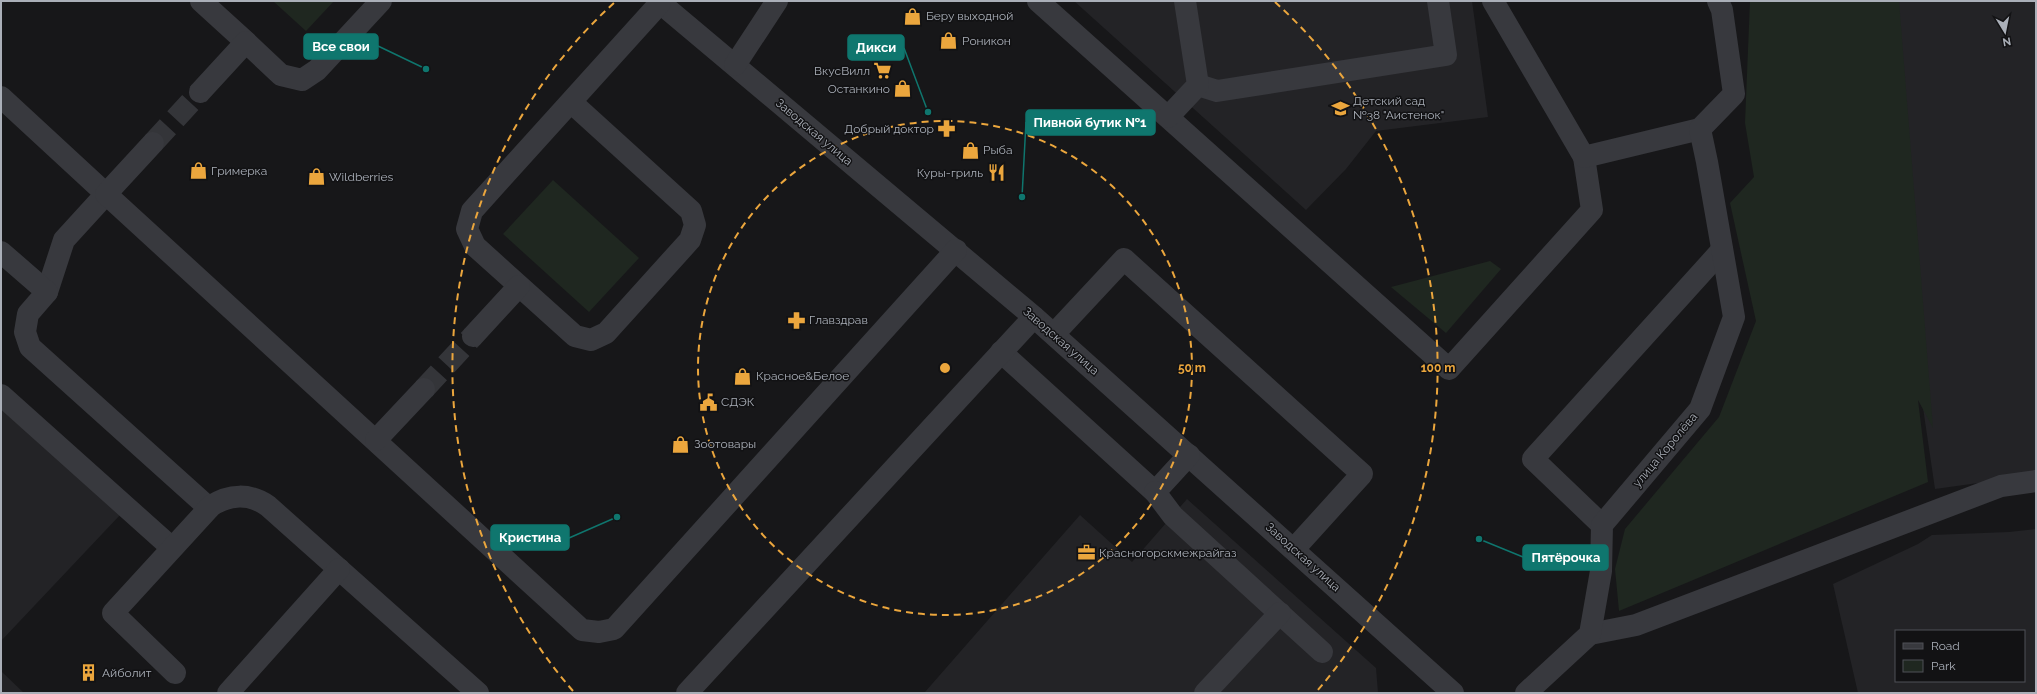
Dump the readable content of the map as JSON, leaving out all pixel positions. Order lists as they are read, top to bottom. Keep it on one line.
{"streets":{"street":["Заводская улица","улица Королёва"]},"places":{"shop":["Беру выходной","Роникон","Останкино","Рыба","Гримерка","Wildberries","Красное&Белое","Зоотовары"],"other":["Все свои","Дикси","Пивной бутик №1","Кристина","Пятёрочка"],"supermarket":["ВкусВилл"],"school or university":["Детский сад №38 \"Аистенок\""],"pharmacy":["Добрый доктор","Главздрав"],"restaurant":["Куры-гриль"],"public building":["СДЭК"],"office":["Красногорскмежрайгаз"],"building":["Айболит"]},"legend":["Road","Park"],"north":"bottom","rings":["50 m","100 m"]}
